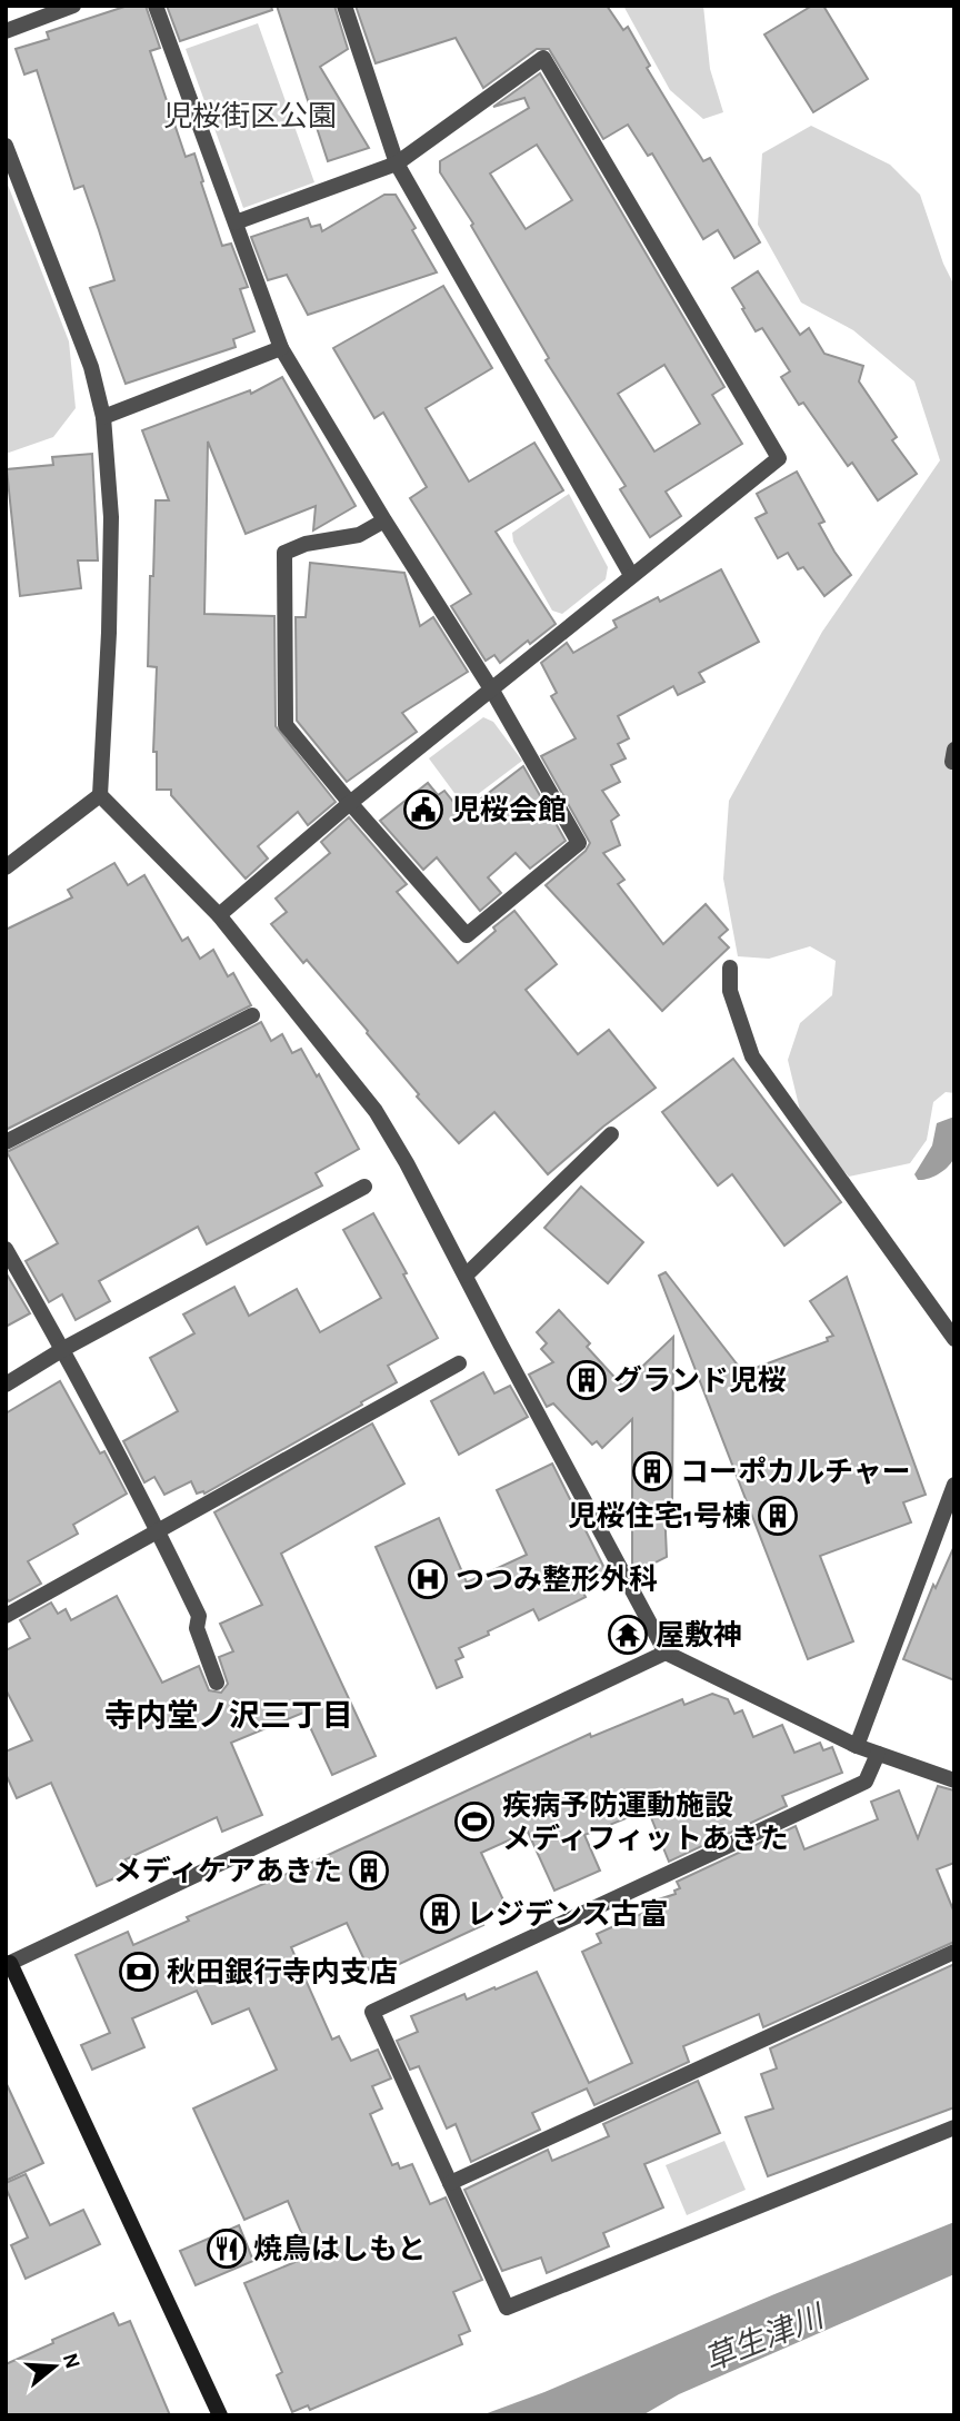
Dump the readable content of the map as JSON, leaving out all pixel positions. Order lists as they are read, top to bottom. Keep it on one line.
{"districts":["寺内堂ノ沢三丁目"],"water":["草生津川"],"parks":["児桜街区公園"],"places":{"public building":["児桜会館"],"building":["グランド児桜","コーポカルチャー","児桜住宅1号棟","メディケアあきた","レジデンス古富"],"hospital":["つつみ整形外科"],"temple":["屋敷神"],"sports":["疾病予防運動施設 メディフィットあきた"],"bank":["秋田銀行寺内支店"],"restaurant":["焼鳥はしもと"]},"north":"right"}
